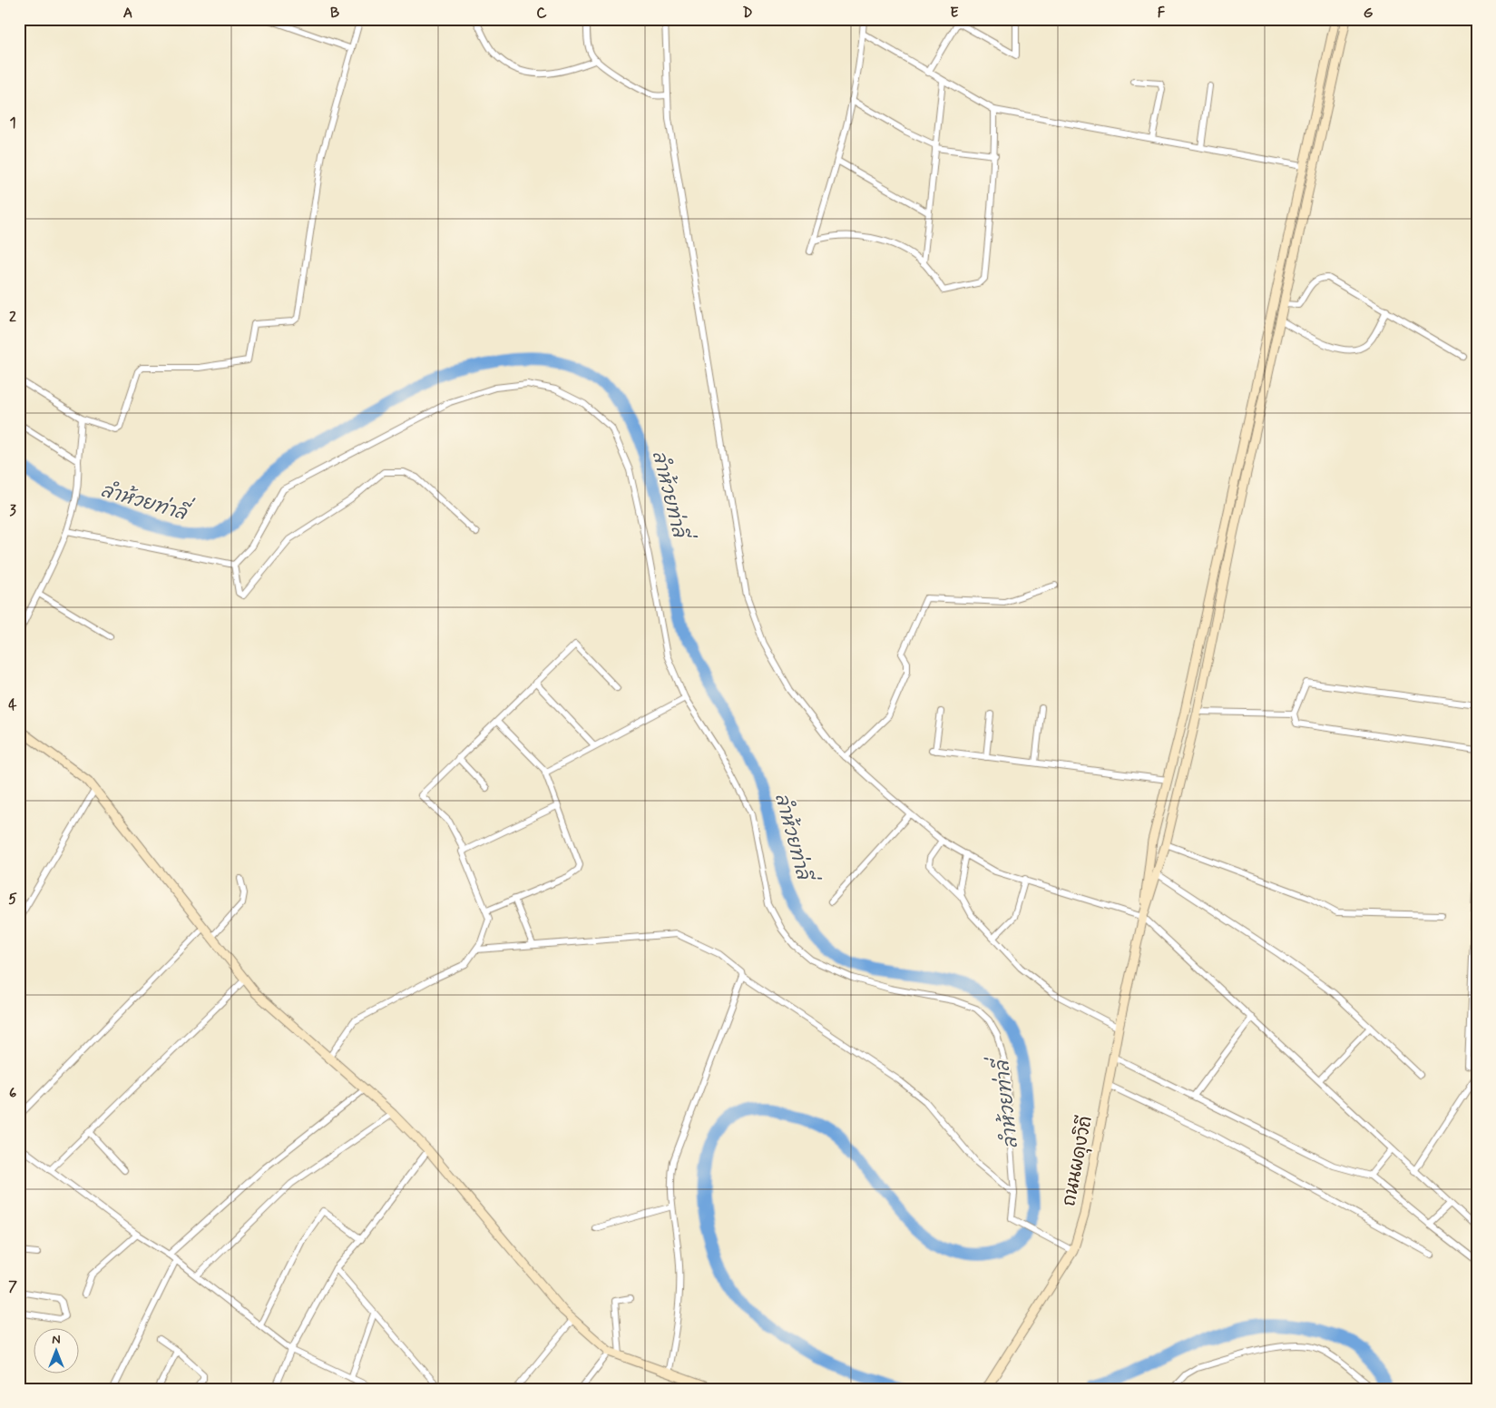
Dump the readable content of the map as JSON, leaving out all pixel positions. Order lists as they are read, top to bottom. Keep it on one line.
{"streets":{"main road":["ถนนผดุงวิถี"]},"water":["ลำห้วยท่าลี่"],"north":"top","grid":{"columns":["A","B","C","D","E","F","G"],"rows":["1","2","3","4","5","6","7"]}}
